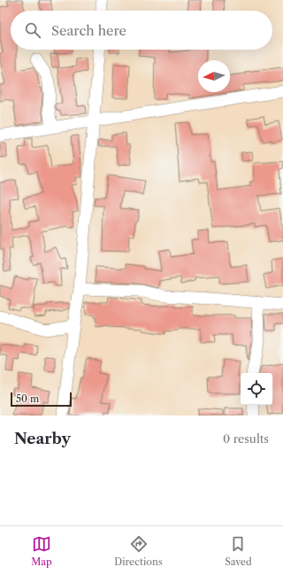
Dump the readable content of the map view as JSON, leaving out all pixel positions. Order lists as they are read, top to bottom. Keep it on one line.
{"scale_bar":"50 m","north":"left","page":{"search":"Search here","scale":"50 m","heading":["Nearby","0 results"],"nav":["Map","Directions","Saved"]}}
